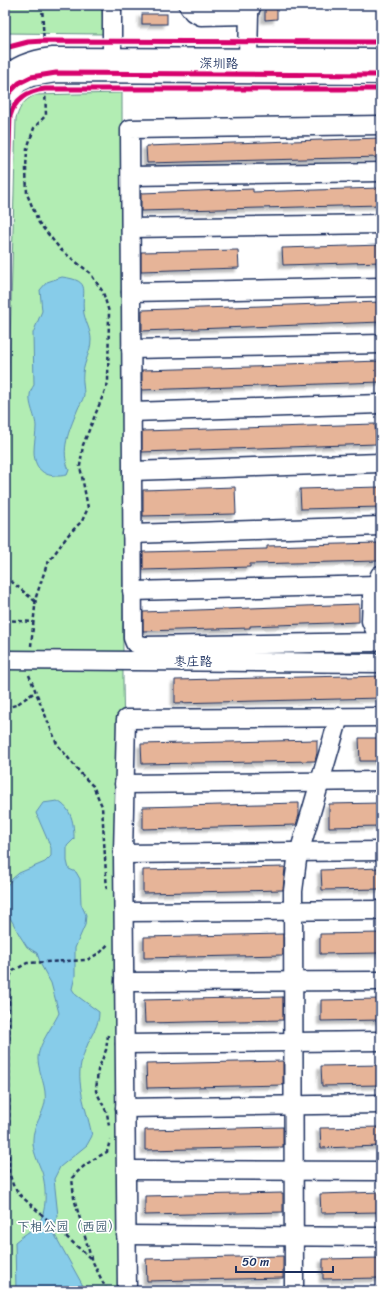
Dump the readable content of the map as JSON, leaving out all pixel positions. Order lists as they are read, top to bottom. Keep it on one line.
{"streets":{"street":["深圳路","枣庄路"]},"parks":["下相公园（西园）"],"scale_bar":"50 m"}
